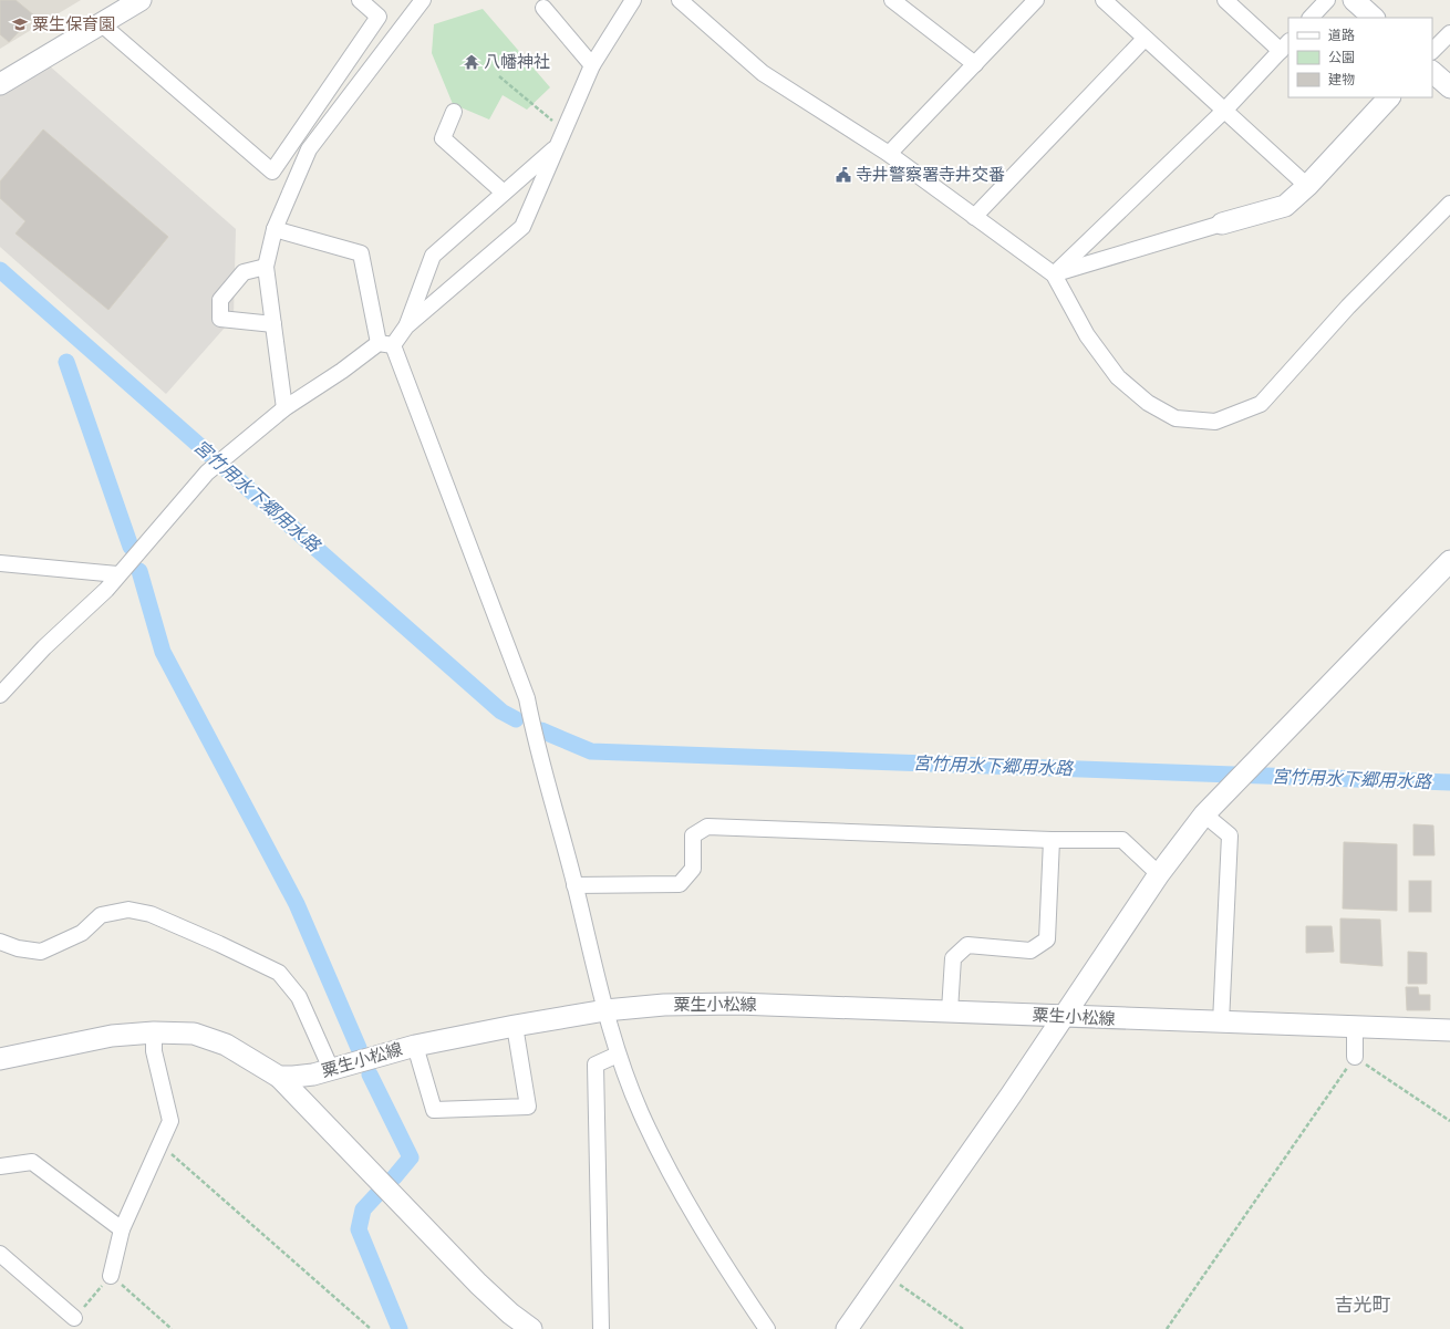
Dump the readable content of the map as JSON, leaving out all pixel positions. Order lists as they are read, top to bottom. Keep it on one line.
{"streets":{"main road":["粟生小松線"]},"districts":["吉光町"],"water":["宮竹用水下郷用水路"],"places":{"school or university":["粟生保育園"],"temple":["八幡神社"],"public building":["寺井警察署寺井交番"]},"legend":["道路","公園","建物"]}
